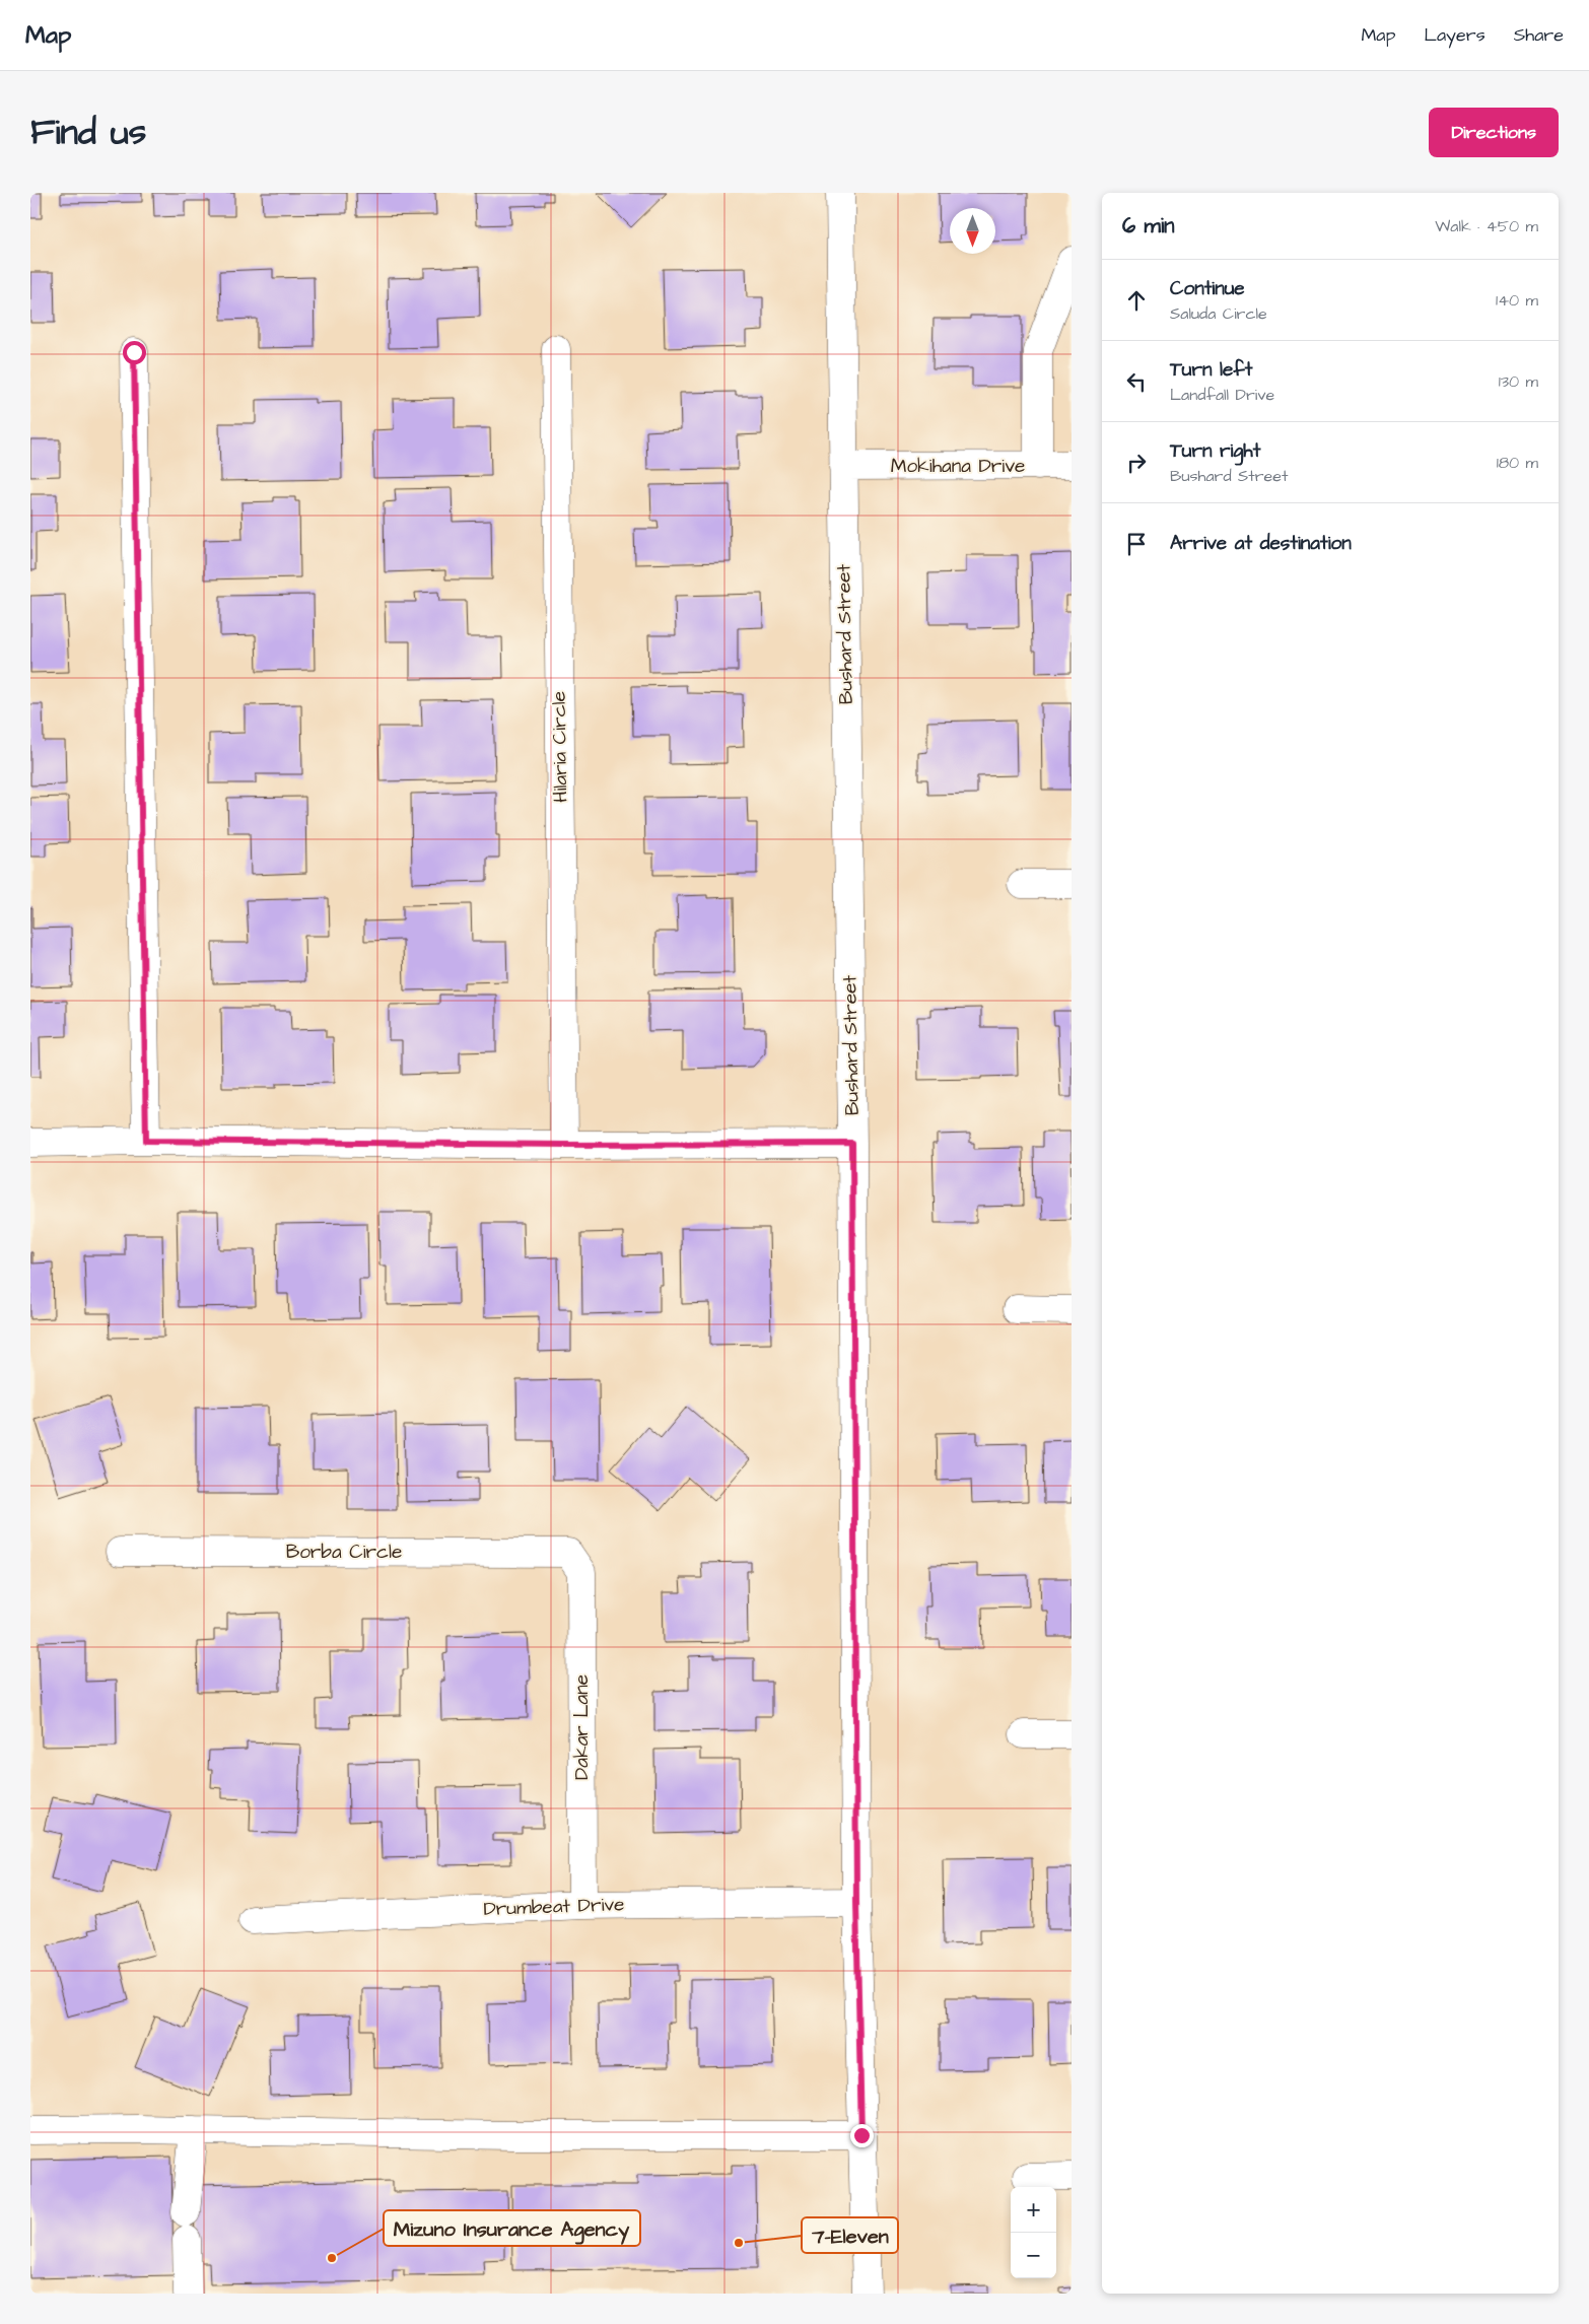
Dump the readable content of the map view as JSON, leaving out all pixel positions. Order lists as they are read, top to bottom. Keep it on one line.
{"streets":{"street":["Mokihana Drive","Bushard Street","Hilaria Circle","Borba Circle","Dakar Lane","Drumbeat Drive"]},"crossings":[["Mokihana Drive","Bushard Street"],["Bushard Street","Drumbeat Drive"],["Borba Circle","Dakar Lane"],["Dakar Lane","Drumbeat Drive"]],"places":["7-Eleven","Mizuno Insurance Agency"],"north":"bottom","page":{"header":"Map","nav":["Map","Layers","Share"],"title":"Find us","buttons":"Directions","heading":["6 min","Walk · 450 m"],"list":[["Continue","Saluda Circle","140 m"],["Turn left","Landfall Drive","130 m"],["Turn right","Bushard Street","180 m"],"Arrive at destination"],"map_buttons":["+","−"]}}
